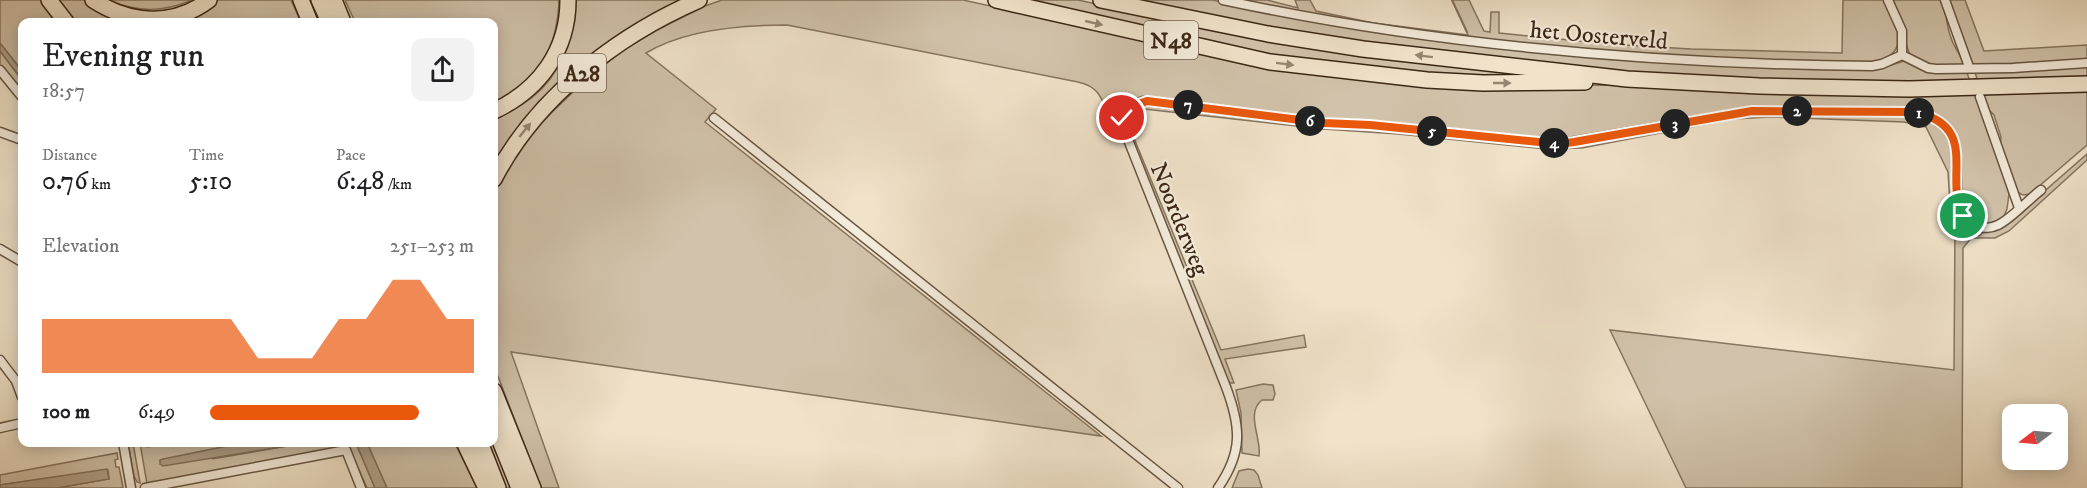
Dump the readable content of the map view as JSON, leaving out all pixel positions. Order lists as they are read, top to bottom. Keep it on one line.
{"streets":{"highway":["N48","A28"],"street":["het Oosterveld","Noorderweg"]},"north":"left","page":{"heading":["Evening run","18:57"],"pins":["7","2","1","6","3","5","4"],"stats":[["Distance","0.76 km"],["Time","5:10"],["Pace","6:48 /km"]],"chart":["Elevation","251–253 m"],"list":[{"name":"100 m","note":"6:49"}]}}
